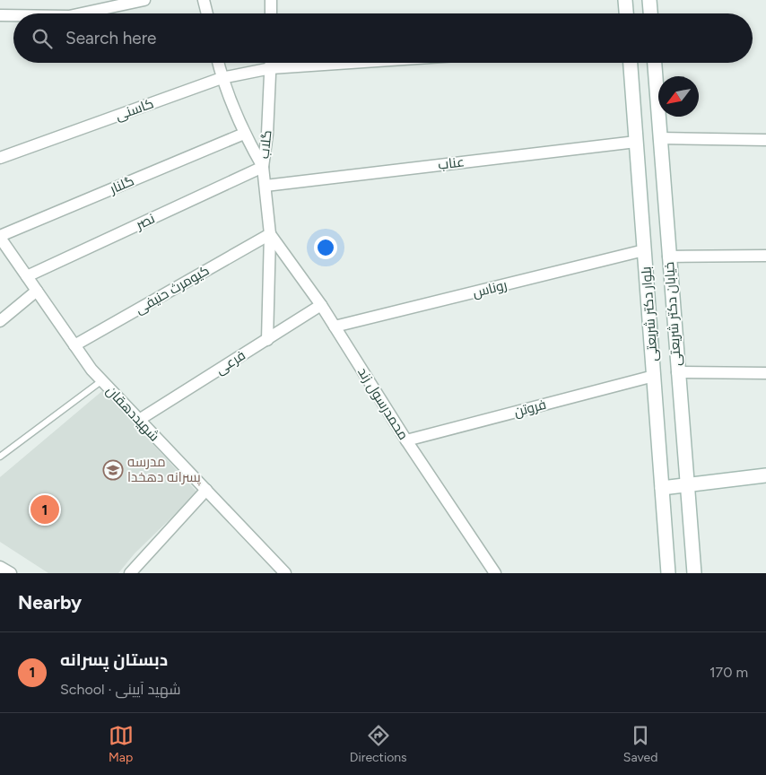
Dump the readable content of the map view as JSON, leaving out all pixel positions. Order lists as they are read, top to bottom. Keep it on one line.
{"streets":{"main road":["بلوار دکتر شریعتی","خیابان دکتر شریعتی"],"street":["کاسنی","گلاب","عناب","گلنار","نصر","روناس","کیومرث حنیفی","فرعی","محمدرسول زند","فروتن","شهیددهقان"]},"crossings":[["کاسنی","گلاب"],["گلاب","عناب"],["گلاب","نصر"],["گلاب","کیومرث حنیفی"],["گلاب","فرعی"],["گلاب","محمدرسول زند"],["عناب","بلوار دکتر شریعتی"],["گلنار","شهیددهقان"],["نصر","شهیددهقان"],["روناس","بلوار دکتر شریعتی"],["روناس","محمدرسول زند"],["کیومرث حنیفی","محمدرسول زند"],["کیومرث حنیفی","شهیددهقان"],["بلوار دکتر شریعتی","فروتن"],["فرعی","محمدرسول زند"],["فرعی","شهیددهقان"],["محمدرسول زند","فروتن"]],"places":{"school or university":["مدرسه پسرانه دهخدا"]},"north":"bottom left","page":{"search":"Search here","pins":"1","heading":"Nearby","list":[{"mark":"1","name":"دبستان پسرانه","note":"School · شهید آیینی","value":"170 m"}],"nav":["Map","Directions","Saved"]}}
